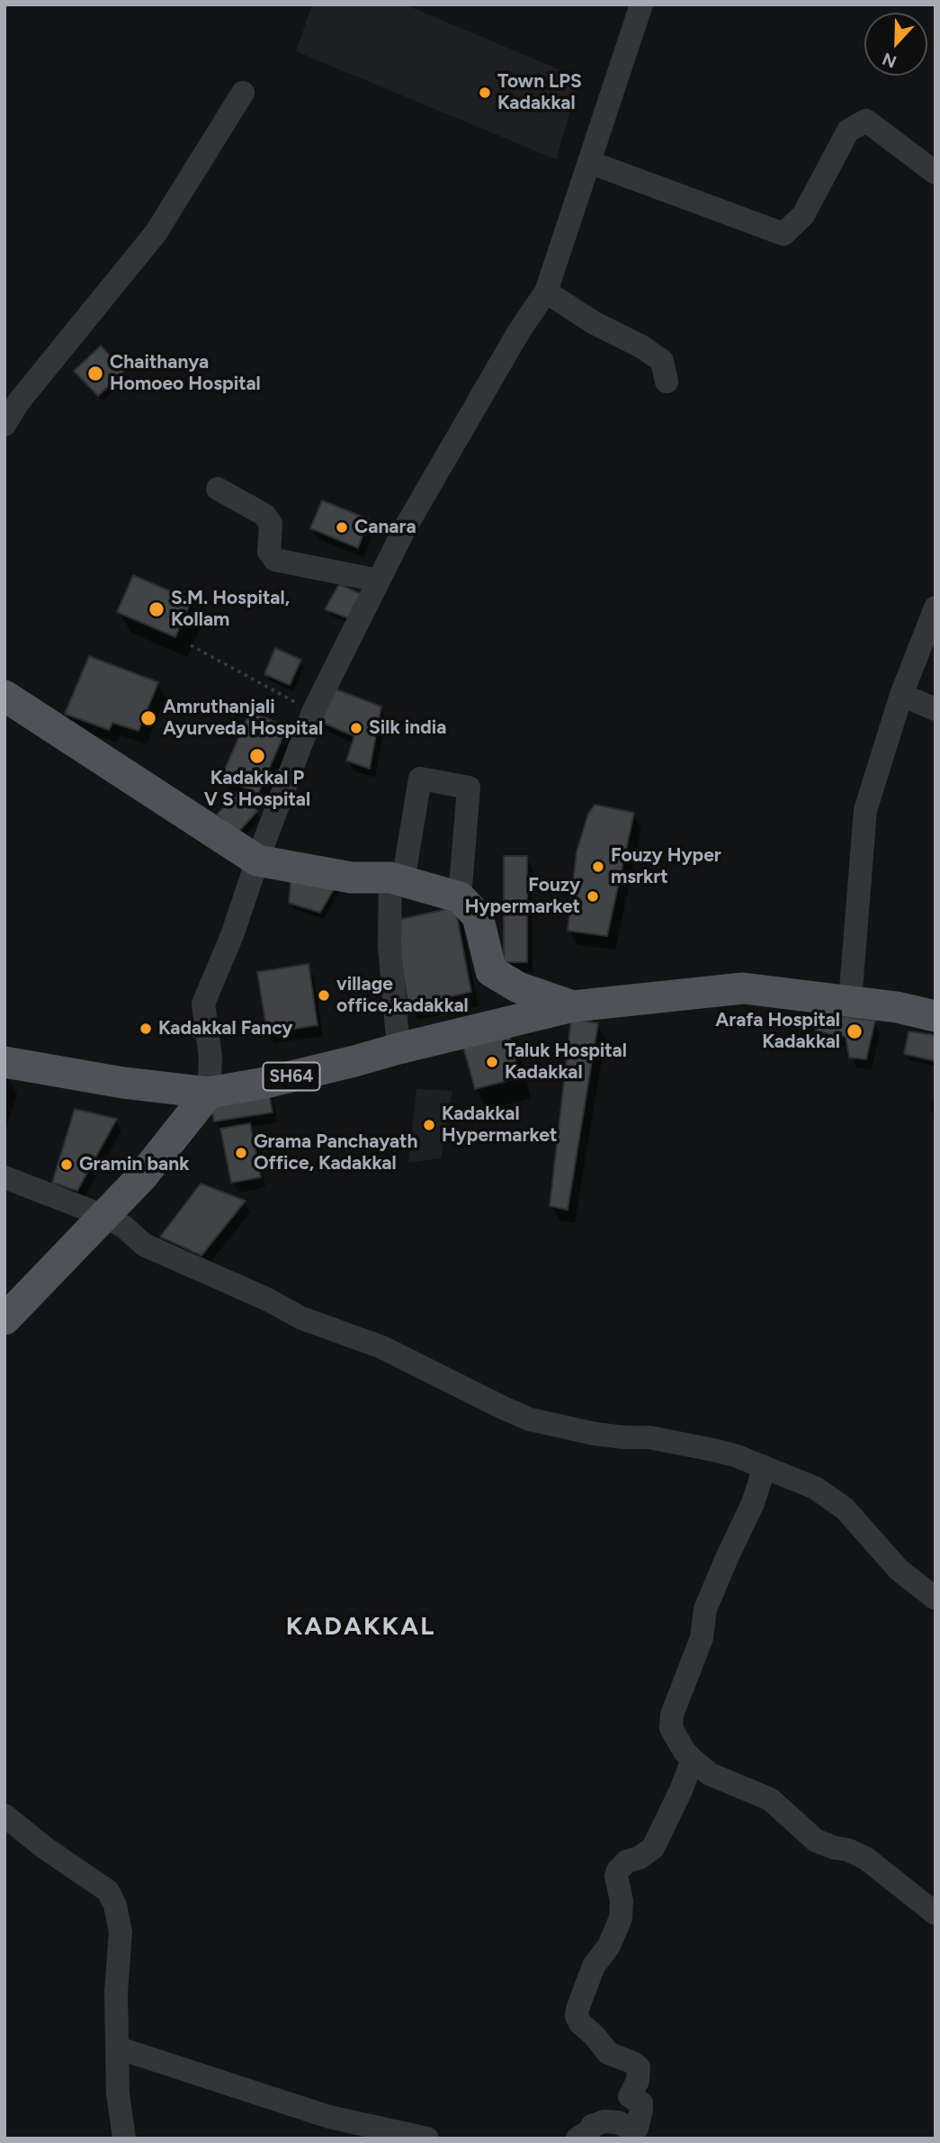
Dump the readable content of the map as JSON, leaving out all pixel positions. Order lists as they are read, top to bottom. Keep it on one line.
{"streets":{"main road":["SH64"]},"districts":["KADAKKAL"],"places":["Town LPS Kadakkal","Chaithanya Homoeo Hospital","Canara","S.M. Hospital, Kollam","Amruthanjali Ayurveda Hospital","Silk india","Kadakkal P V S Hospital","Fouzy Hyper msrkrt","Fouzy Hypermarket","village office,kadakkal","Kadakkal Fancy","Arafa Hospital Kadakkal","Taluk Hospital Kadakkal","Kadakkal Hypermarket","Grama Panchayath Office, Kadakkal","Gramin bank"],"north":"bottom"}
